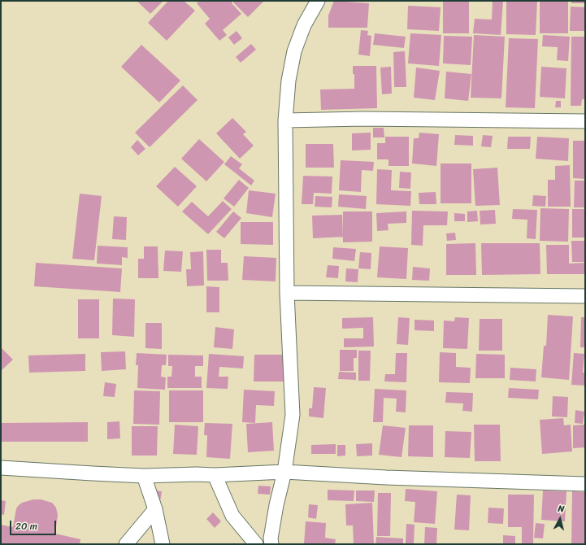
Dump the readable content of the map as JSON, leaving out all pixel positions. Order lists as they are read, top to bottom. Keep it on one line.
{"scale_bar":"20 m","north":"top"}
